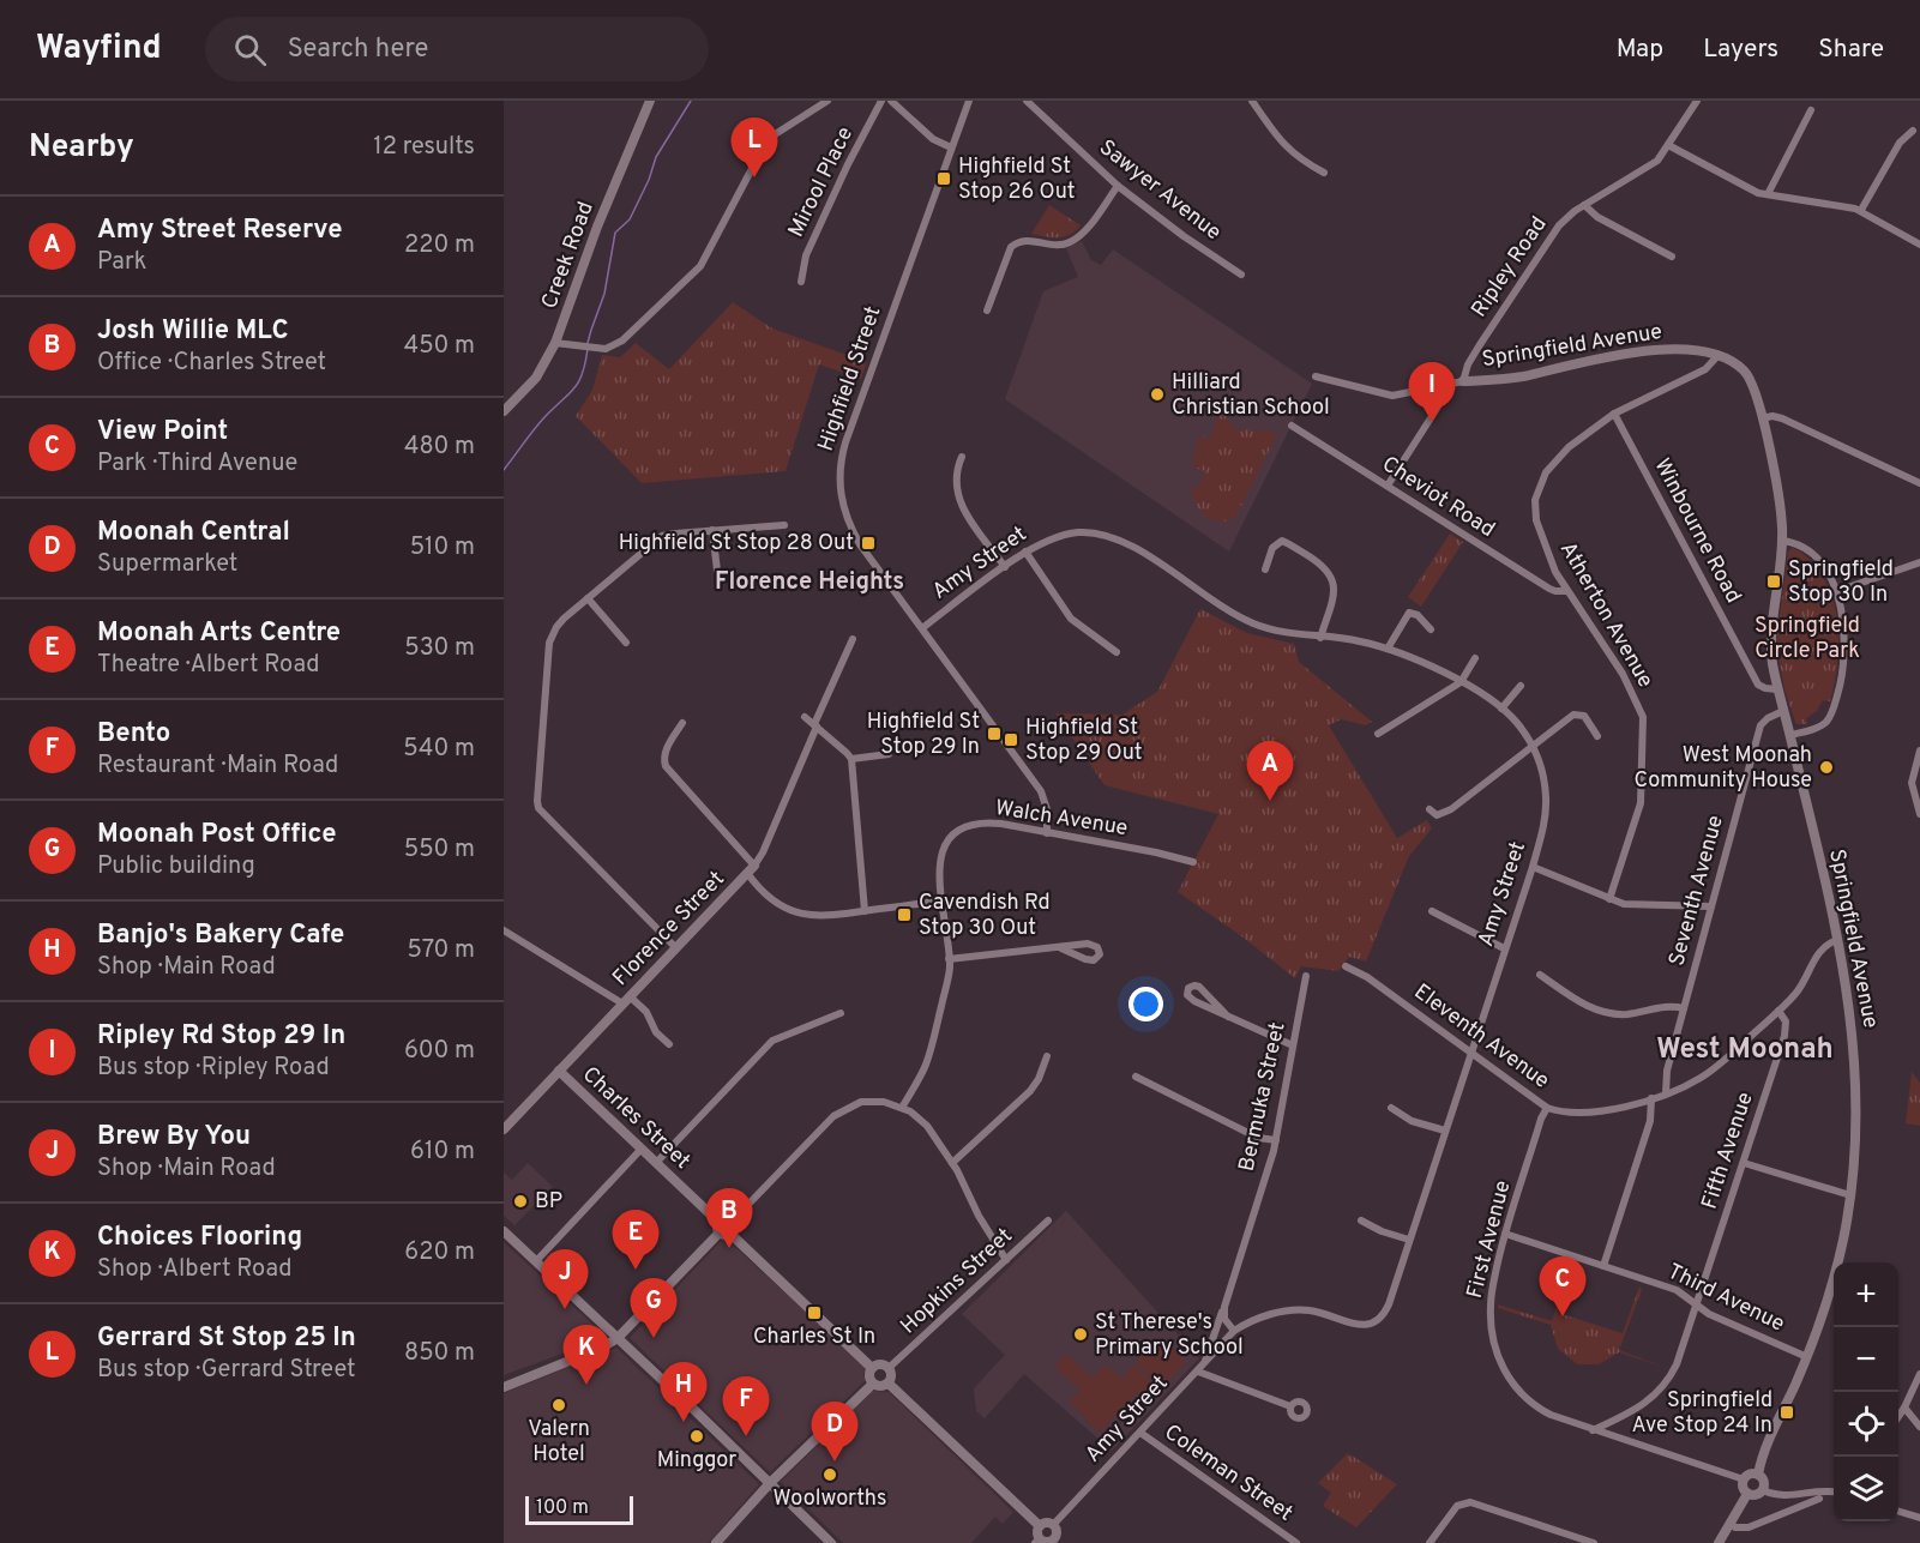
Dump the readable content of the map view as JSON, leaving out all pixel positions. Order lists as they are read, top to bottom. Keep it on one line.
{"streets":{"street":["Mirool Place","Sawyer Avenue","Creek Road","Ripley Road","Springfield Avenue","Highfield Street","Cheviot Road","Winbourne Road","Amy Street","Atherton Avenue","Walch Avenue","Seventh Avenue","Florence Street","Eleventh Avenue","Bermuka Street","Charles Street","Fifth Avenue","First Avenue","Hopkins Street","Third Avenue","Coleman Street"]},"crossings":[["Ripley Road","Springfield Avenue"],["Springfield Avenue","Winbourne Road"],["Springfield Avenue","Atherton Avenue"],["Springfield Avenue","Seventh Avenue"],["Springfield Avenue","Eleventh Avenue"],["Springfield Avenue","First Avenue"],["Springfield Avenue","Third Avenue"],["Highfield Street","Amy Street"],["Highfield Street","Walch Avenue"],["Cheviot Road","Atherton Avenue"],["Winbourne Road","Atherton Avenue"],["Amy Street","Eleventh Avenue"],["Amy Street","Bermuka Street"],["Amy Street","Coleman Street"],["Seventh Avenue","Eleventh Avenue"],["Florence Street","Charles Street"],["Eleventh Avenue","Fifth Avenue"],["Eleventh Avenue","First Avenue"],["Charles Street","Hopkins Street"],["Fifth Avenue","First Avenue"],["Fifth Avenue","Third Avenue"],["First Avenue","Third Avenue"]],"districts":["Florence Heights","West Moonah"],"parks":["Springfield Circle Park"],"places":{"transit":["Highfield St Stop 26 Out","Highfield St Stop 28 Out","Springfield Stop 30 In","Highfield St Stop 29 In","Highfield St Stop 29 Out","Cavendish Rd Stop 30 Out","Charles St In","Springfield Ave Stop 24 In"],"other":["Hilliard Christian School","West Moonah Community House","BP","St Therese's Primary School","Valern Hotel","Minggor","Woolworths"]},"scale_bar":"100 m","page":{"header":"Wayfind","search":"Search here","nav":["Map","Layers","Share"],"heading":["Nearby","12 results"],"pins":["L","I","A","B","E","J","C","G","K","H","F","D"],"list":[{"mark":"A","name":"Amy Street Reserve","note":"Park","value":"220 m"},{"mark":"B","name":"Josh Willie MLC","note":"Office · Charles Street","value":"450 m"},{"mark":"C","name":"View Point","note":"Park · Third Avenue","value":"480 m"},{"mark":"D","name":"Moonah Central","note":"Supermarket","value":"510 m"},{"mark":"E","name":"Moonah Arts Centre","note":"Theatre · Albert Road","value":"530 m"},{"mark":"F","name":"Bento","note":"Restaurant · Main Road","value":"540 m"},{"mark":"G","name":"Moonah Post Office","note":"Public building","value":"550 m"},{"mark":"H","name":"Banjo's Bakery Cafe","note":"Shop · Main Road","value":"570 m"},{"mark":"I","name":"Ripley Rd Stop 29 In","note":"Bus stop · Ripley Road","value":"600 m"},{"mark":"J","name":"Brew By You","note":"Shop · Main Road","value":"610 m"},{"mark":"K","name":"Choices Flooring","note":"Shop · Albert Road","value":"620 m"},{"mark":"L","name":"Gerrard St Stop 25 In","note":"Bus stop · Gerrard Street","value":"850 m"}],"map_buttons":["+","−"],"scale":"100 m"}}
